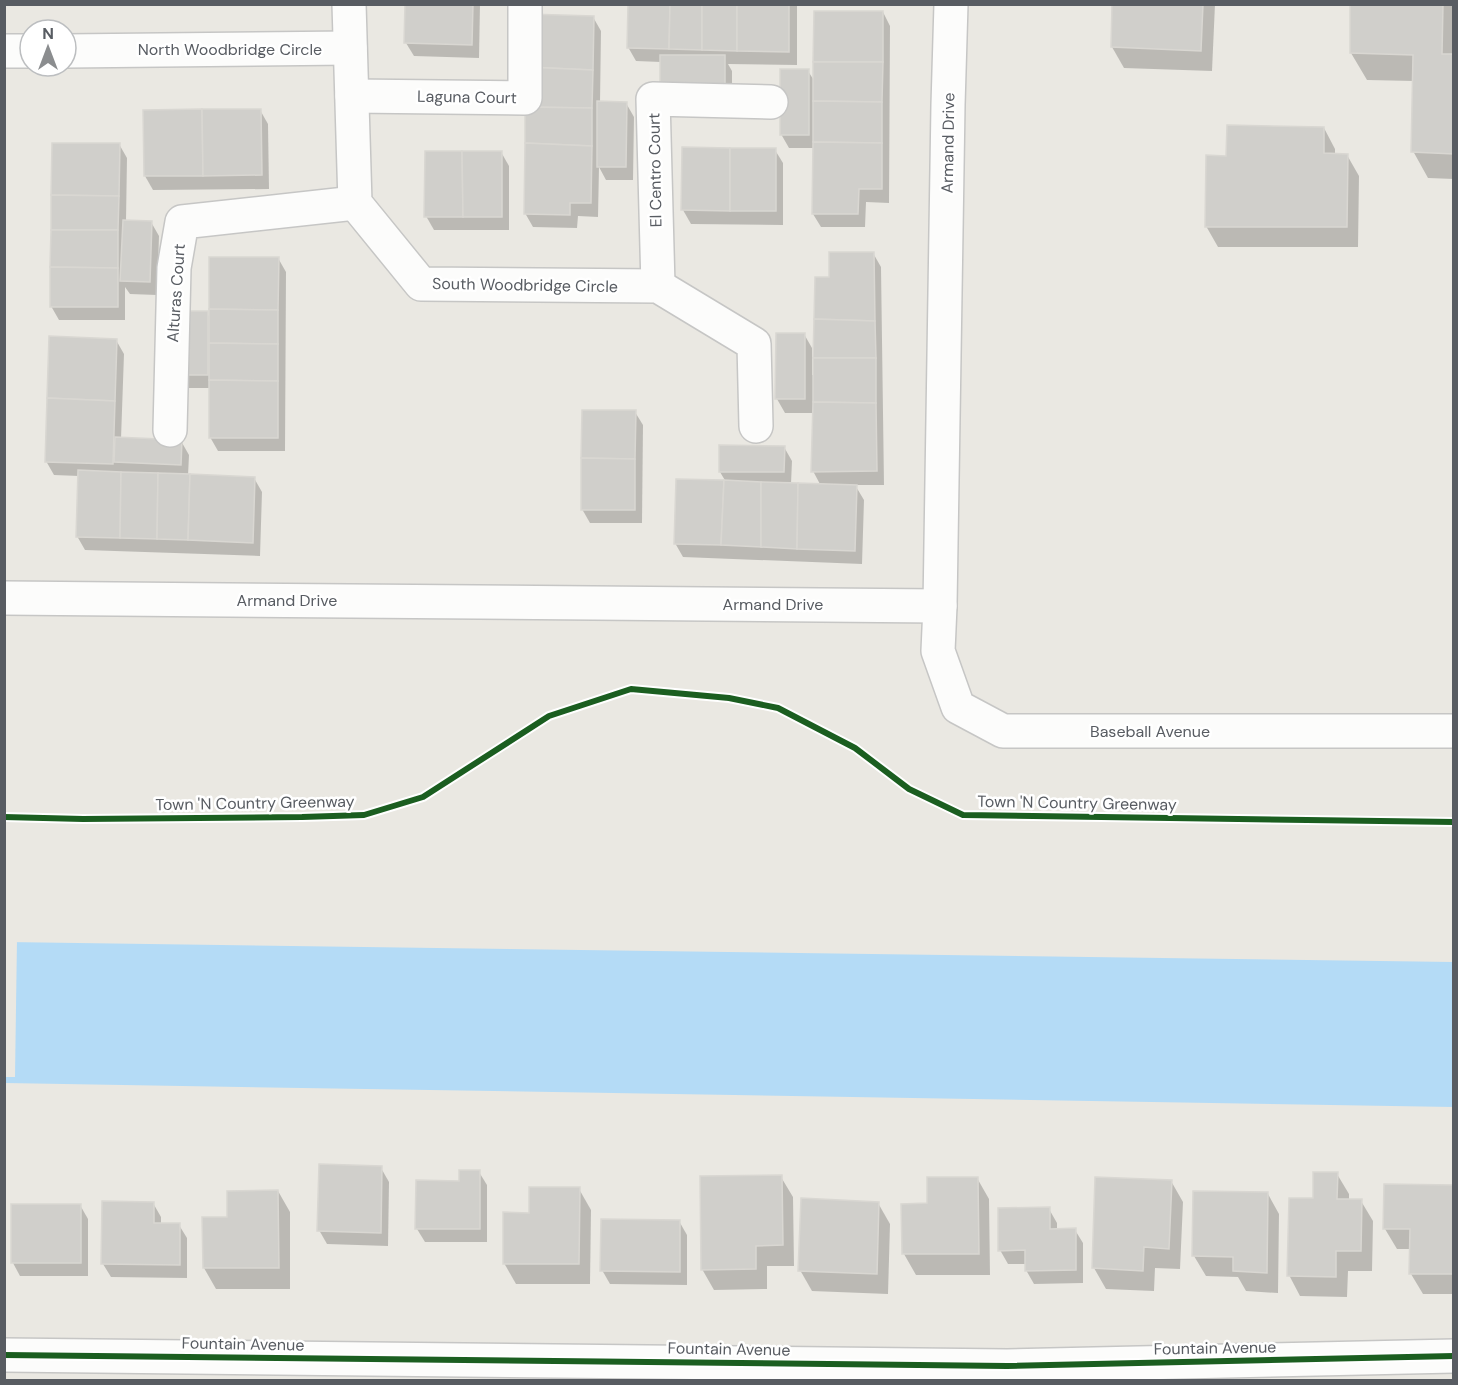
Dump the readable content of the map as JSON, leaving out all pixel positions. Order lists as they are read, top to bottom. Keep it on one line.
{"streets":{"street":["North Woodbridge Circle","Laguna Court","Armand Drive","El Centro Court","South Woodbridge Circle","Alturas Court","Baseball Avenue","Fountain Avenue"],"cycle path":["Town 'N Country Greenway"]},"crossings":[["Armand Drive","Baseball Avenue"],["El Centro Court","South Woodbridge Circle"],["South Woodbridge Circle","Alturas Court"]],"north":"top"}
